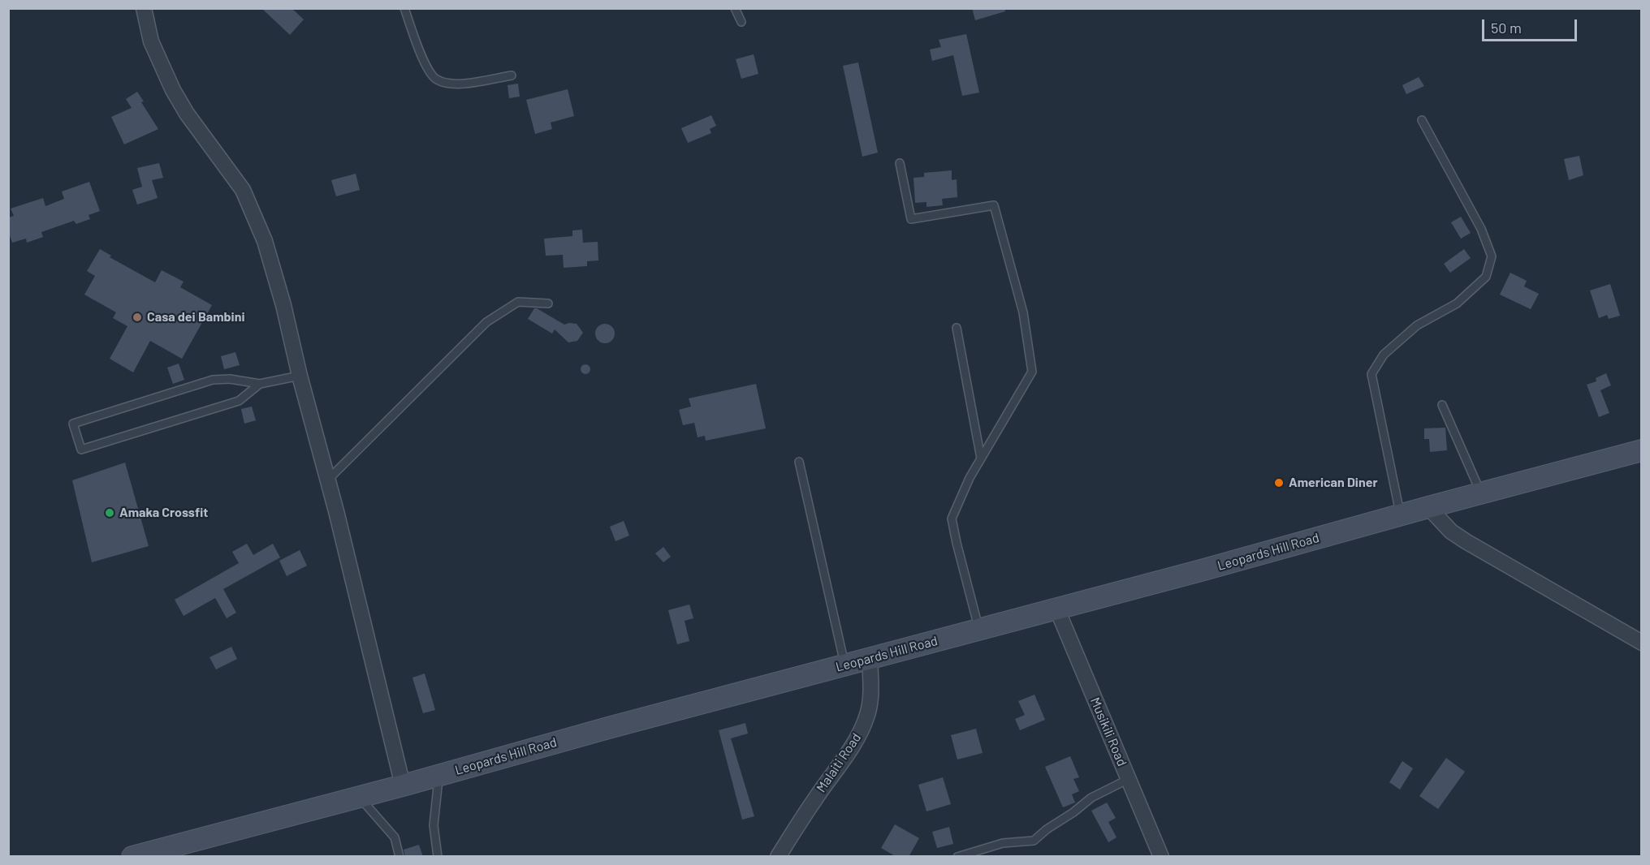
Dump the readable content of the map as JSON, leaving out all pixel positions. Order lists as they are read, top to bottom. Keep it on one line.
{"streets":{"main road":["Leopards Hill Road"],"street":["Musikili Road","Malaiti Road"]},"crossings":[["Leopards Hill Road","Musikili Road"],["Leopards Hill Road","Malaiti Road"]],"places":["Casa dei Bambini","American Diner","Amaka Crossfit"],"scale_bar":"50 m"}
